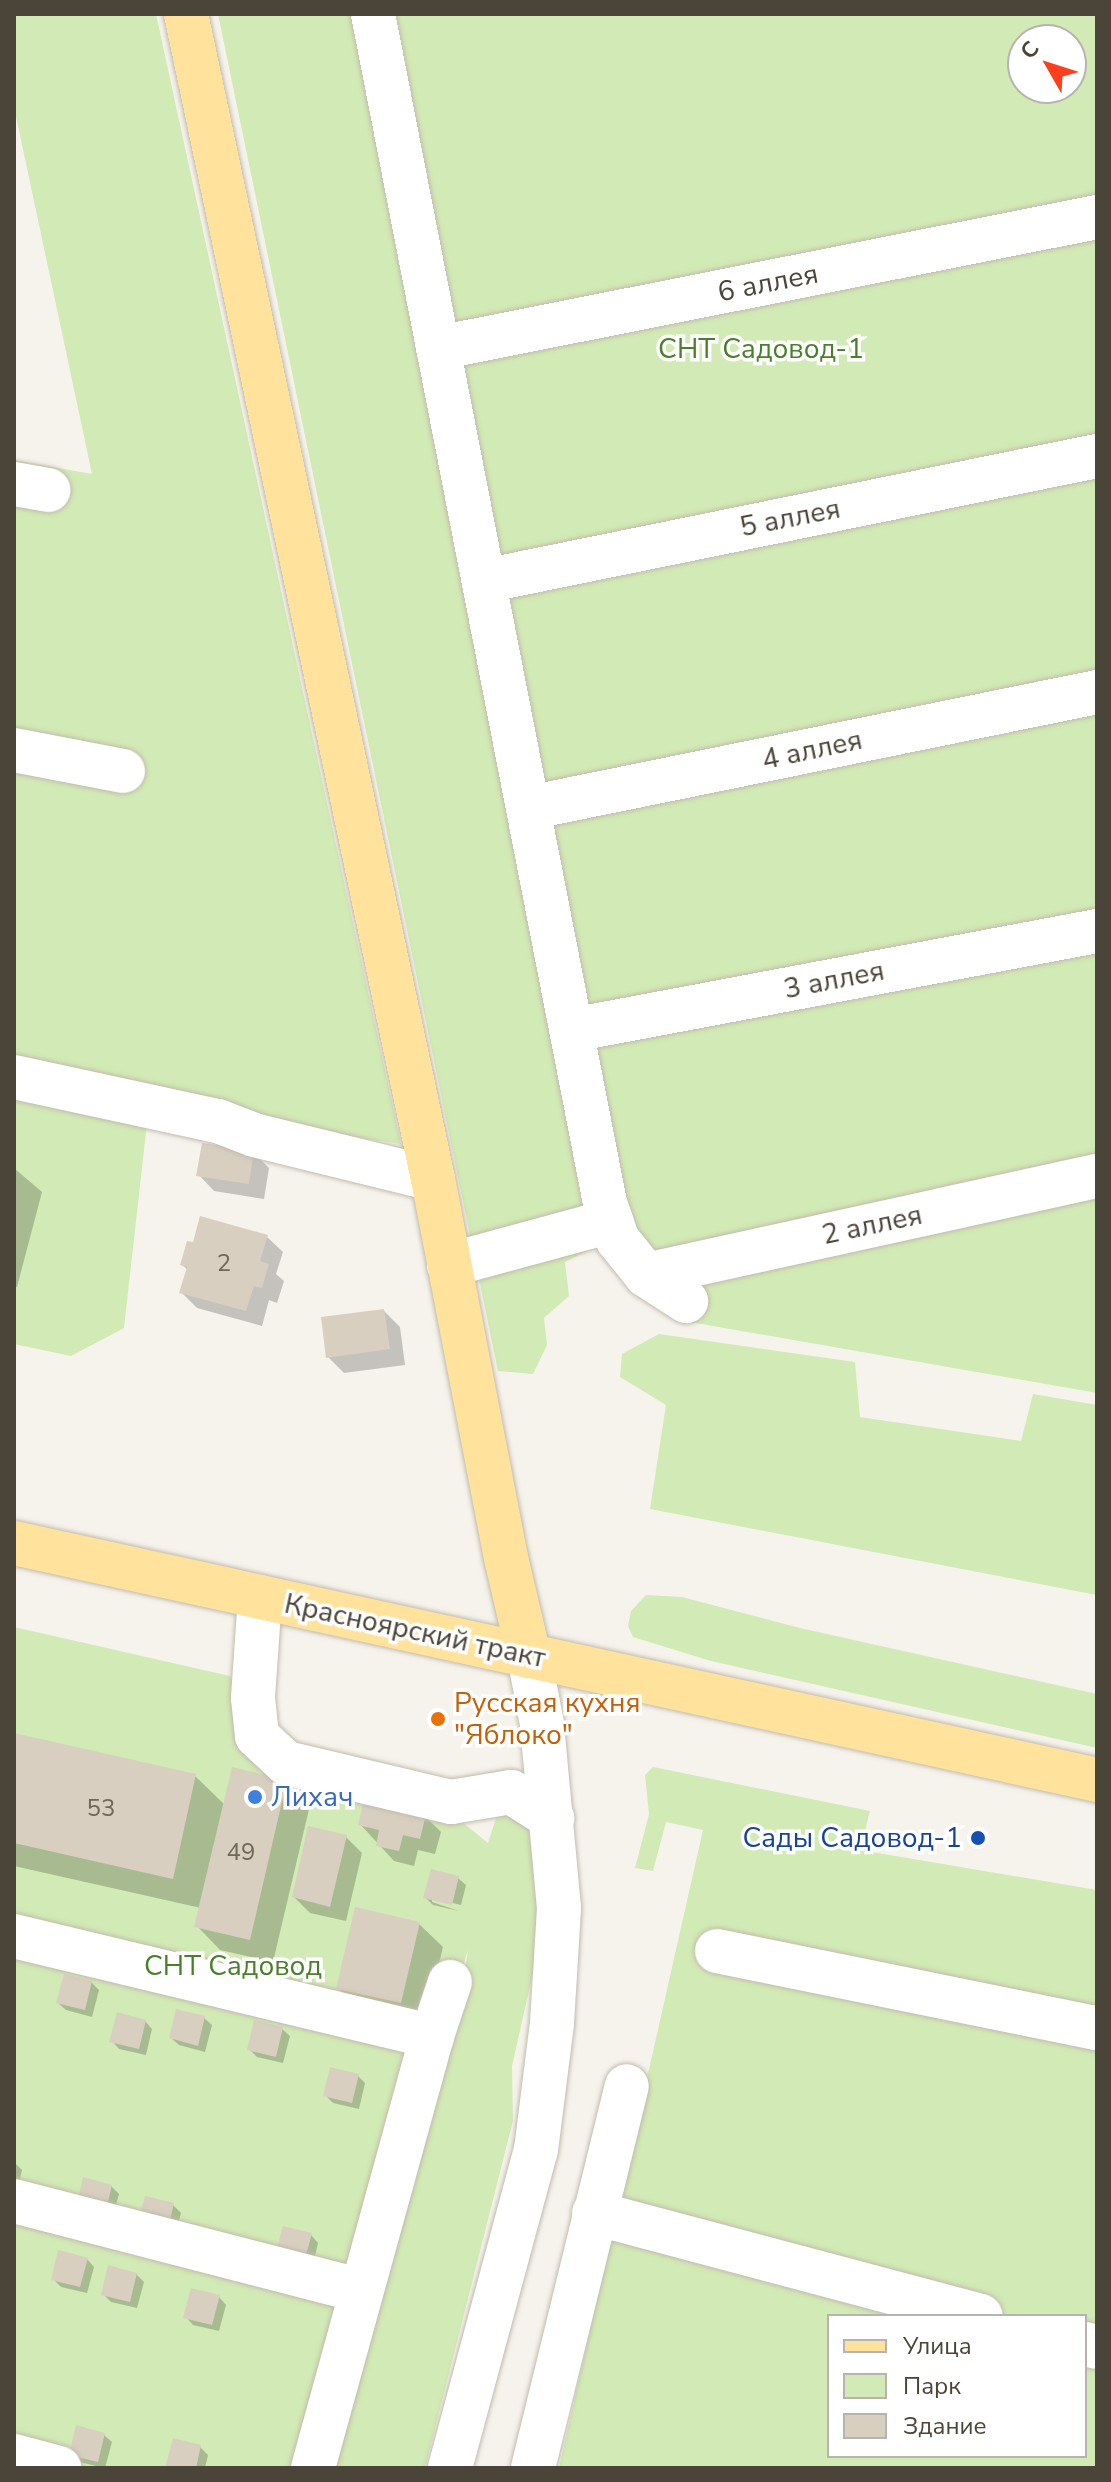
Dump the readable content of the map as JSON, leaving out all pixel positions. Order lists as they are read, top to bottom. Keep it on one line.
{"streets":{"main road":["Красноярский тракт"],"street":["6 аллея","5 аллея","4 аллея","3 аллея","2 аллея"]},"parks":["СНТ Садовод-1","СНТ Садовод"],"places":["Русская кухня \"Яблоко\"","Лихач","Сады Садовод-1"],"house_numbers":["2","53","49"],"legend":["Улица","Парк","Здание"],"north":"top left"}
